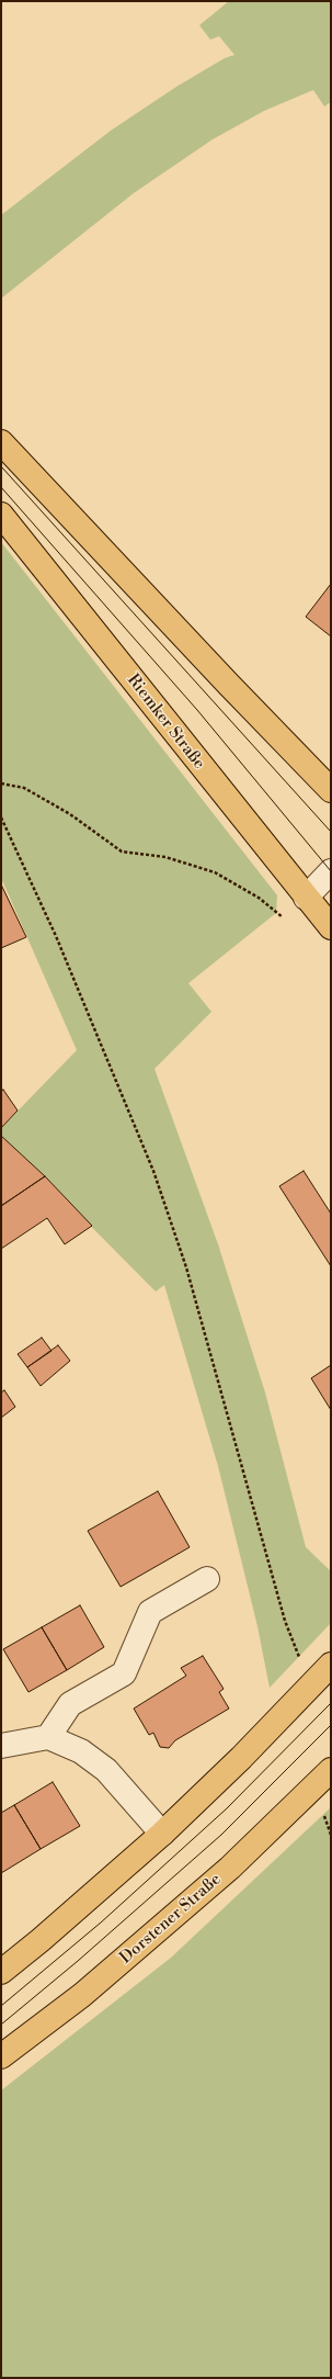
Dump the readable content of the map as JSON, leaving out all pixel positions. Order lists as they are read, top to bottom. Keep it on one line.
{"streets":{"main road":["Riemker Straße","Dorstener Straße"]}}
